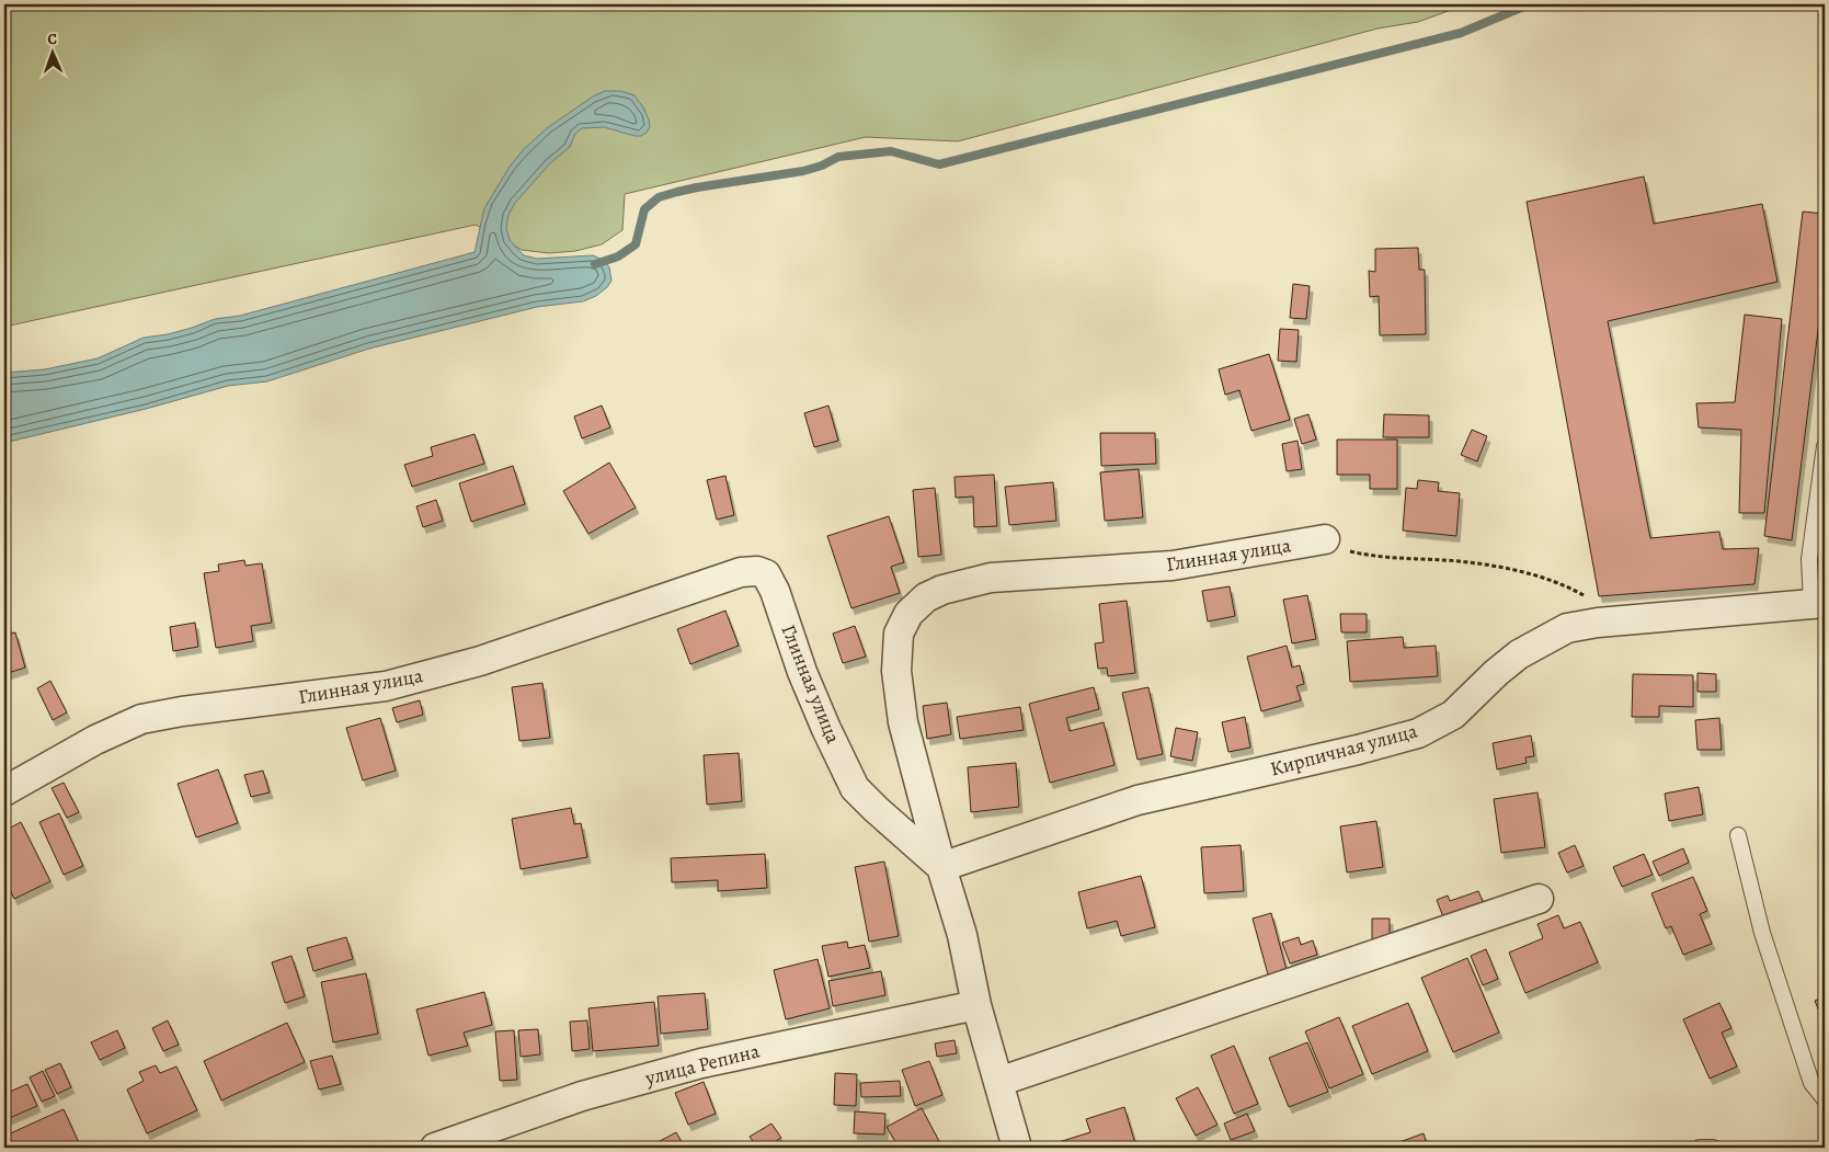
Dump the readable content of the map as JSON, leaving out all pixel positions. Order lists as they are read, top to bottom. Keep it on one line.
{"streets":{"street":["Глинная улица","Кирпичная улица","улица Репина"]},"crossings":[["Глинная улица","Кирпичная улица"]],"north":"top"}
